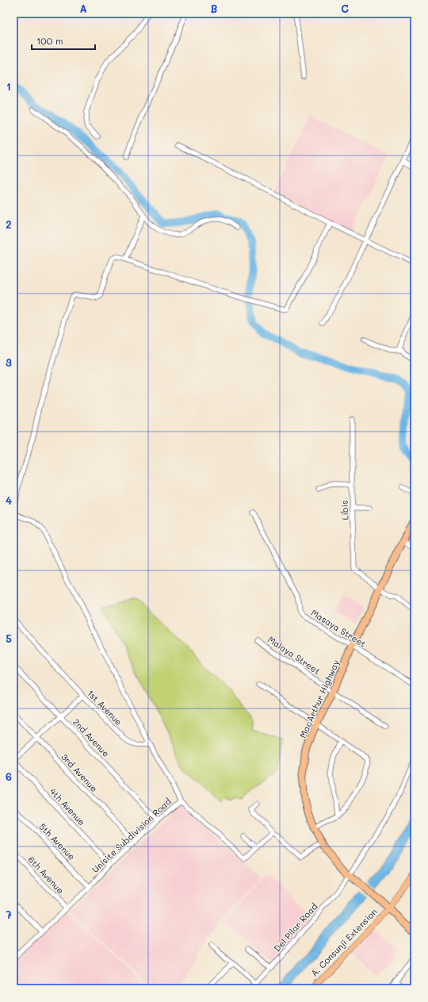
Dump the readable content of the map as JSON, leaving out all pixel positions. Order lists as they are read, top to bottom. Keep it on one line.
{"streets":{"highway":["MacArthur Highway"],"main road":["A. Consunji Extension"],"street":["Libis","Masaya Street","Malaya Street","1st Avenue","2nd Avenue","3rd Avenue","4th Avenue","Unisite Subdivision Road","5th Avenue","6th Avenue","Del Pilar Road"]},"crossings":[["Libis","MacArthur Highway"],["Masaya Street","MacArthur Highway"],["Malaya Street","MacArthur Highway"],["MacArthur Highway","Del Pilar Road"],["MacArthur Highway","A. Consunji Extension"],["2nd Avenue","Unisite Subdivision Road"],["3rd Avenue","Unisite Subdivision Road"],["4th Avenue","Unisite Subdivision Road"],["Unisite Subdivision Road","5th Avenue"],["Unisite Subdivision Road","6th Avenue"]],"scale_bar":"100 m","grid":{"columns":["A","B","C"],"rows":["1","2","3","4","5","6","7"]}}
